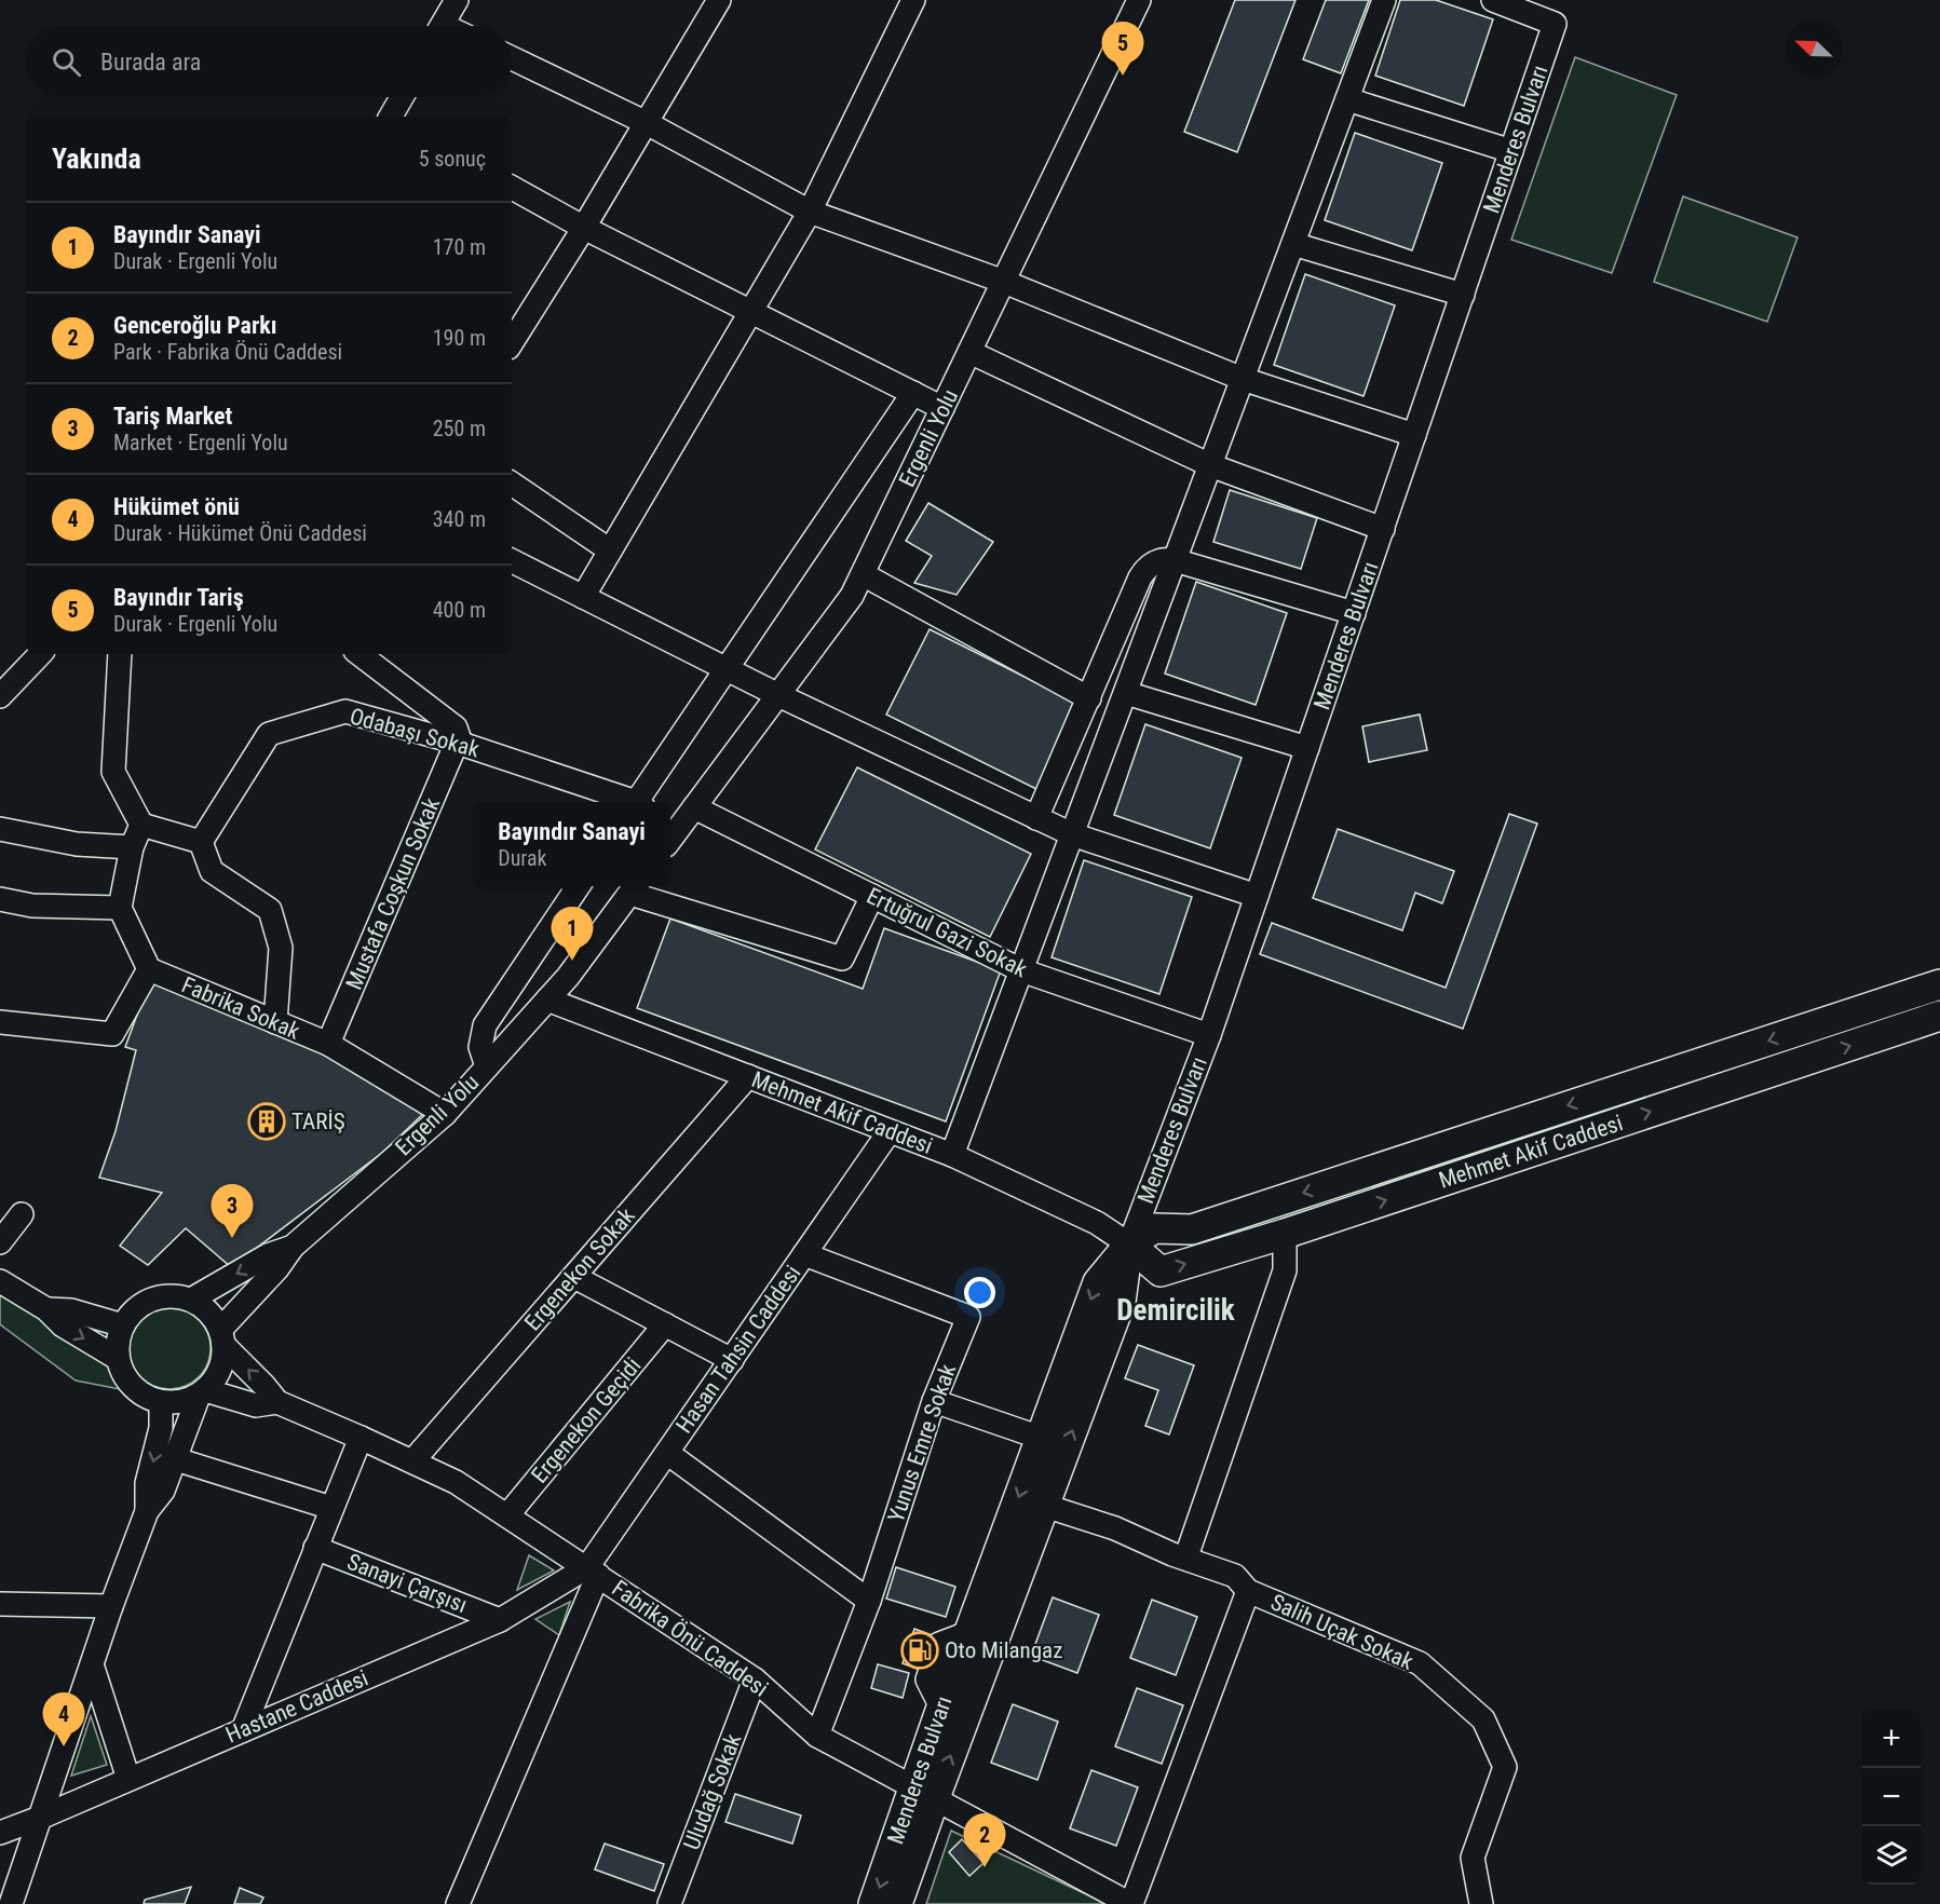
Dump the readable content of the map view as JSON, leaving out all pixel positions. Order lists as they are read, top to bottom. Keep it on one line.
{"streets":{"main road":["Menderes Bulvarı","Mehmet Akif Caddesi"],"street":["Ergenli Yolu","Odabaşı Sokak","Mustafa Coşkun Sokak","Ertuğrul Gazi Sokak","Fabrika Sokak","Ergenekon Sokak","Hasan Tahsin Caddesi","Ergenekon Geçidi","Yunus Emre Sokak","Sanayi Çarşısı","Salih Uçak Sokak","Fabrika Önü Caddesi","Hastane Caddesi","Uludağ Sokak"]},"crossings":[["Menderes Bulvarı","Ertuğrul Gazi Sokak"],["Menderes Bulvarı","Mehmet Akif Caddesi"],["Menderes Bulvarı","Salih Uçak Sokak"],["Menderes Bulvarı","Fabrika Önü Caddesi"],["Ergenli Yolu","Ertuğrul Gazi Sokak"],["Ergenli Yolu","Fabrika Sokak"],["Ergenli Yolu","Mehmet Akif Caddesi"],["Ergenli Yolu","Fabrika Önü Caddesi"],["Odabaşı Sokak","Mustafa Coşkun Sokak"],["Mustafa Coşkun Sokak","Fabrika Sokak"],["Mehmet Akif Caddesi","Ergenekon Sokak"],["Mehmet Akif Caddesi","Hasan Tahsin Caddesi"],["Ergenekon Sokak","Fabrika Önü Caddesi"],["Hasan Tahsin Caddesi","Yunus Emre Sokak"],["Hasan Tahsin Caddesi","Fabrika Önü Caddesi"],["Hasan Tahsin Caddesi","Hastane Caddesi"],["Ergenekon Geçidi","Fabrika Önü Caddesi"],["Yunus Emre Sokak","Fabrika Önü Caddesi"],["Sanayi Çarşısı","Hastane Caddesi"],["Fabrika Önü Caddesi","Hastane Caddesi"],["Fabrika Önü Caddesi","Uludağ Sokak"]],"districts":["Demircilik"],"places":{"building":["TARİŞ"],"fuel station":["Oto Milangaz"]},"north":"top left","page":{"pins":["5","1","3","4","2"],"search":"Burada ara","heading":["Yakında","5 sonuç"],"list":[{"mark":"1","name":"Bayındır Sanayi","note":"Durak · Ergenli Yolu","value":"170 m"},{"mark":"2","name":"Genceroğlu Parkı","note":"Park · Fabrika Önü Caddesi","value":"190 m"},{"mark":"3","name":"Tariş Market","note":"Market · Ergenli Yolu","value":"250 m"},{"mark":"4","name":"Hükümet önü","note":"Durak · Hükümet Önü Caddesi","value":"340 m"},{"mark":"5","name":"Bayındır Tariş","note":"Durak · Ergenli Yolu","value":"400 m"}],"popup":["Bayındır Sanayi","Durak"],"map_buttons":["+","−"]}}
